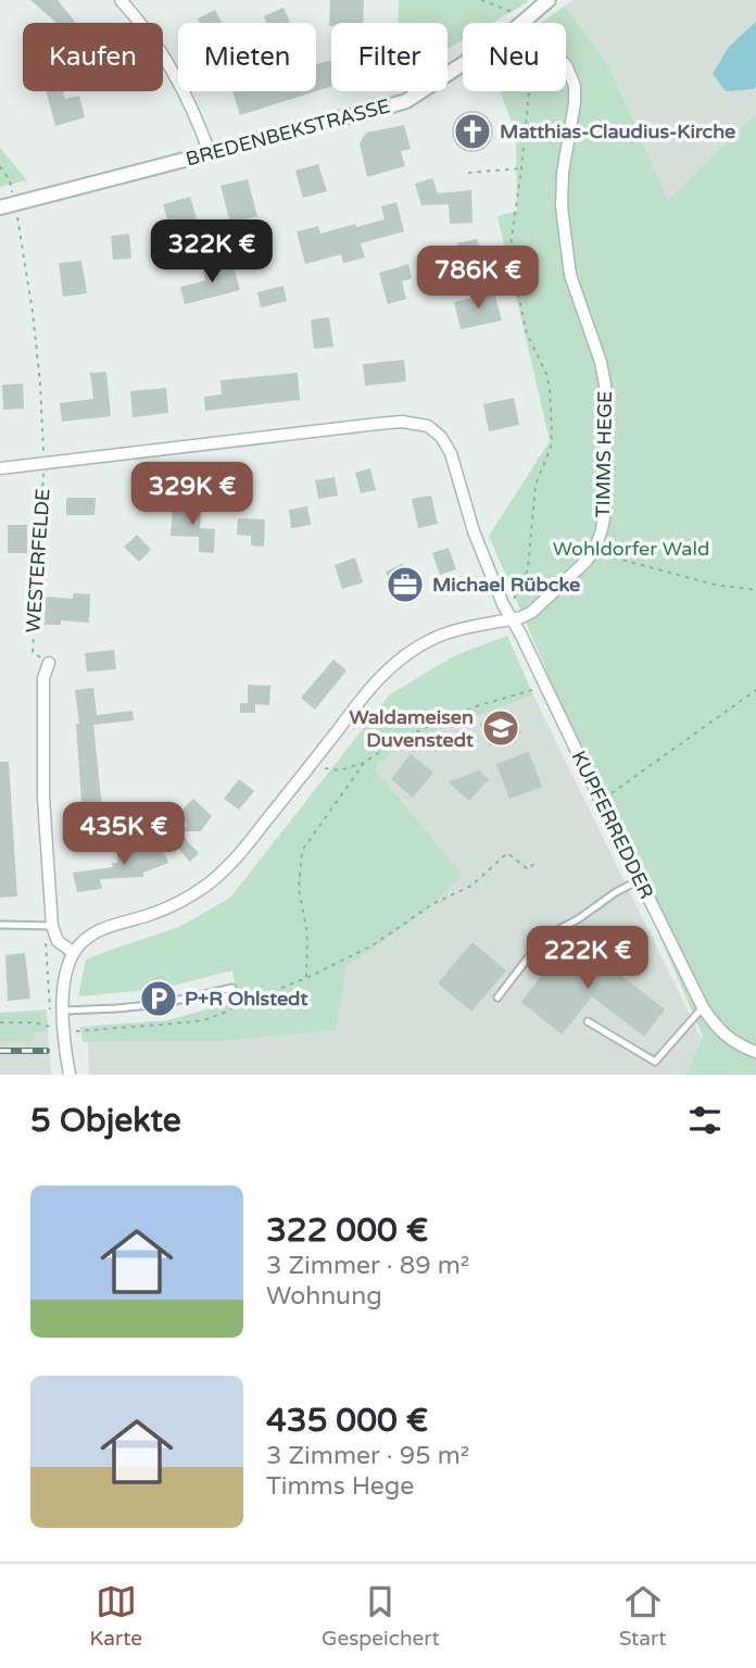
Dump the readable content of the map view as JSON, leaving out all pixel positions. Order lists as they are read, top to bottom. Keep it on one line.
{"streets":{"street":["BREDENBEKSTRASSE","TIMMS HEGE","KUPFERREDDER"],"path":["WESTERFELDE"]},"crossings":[["BREDENBEKSTRASSE","TIMMS HEGE"],["BREDENBEKSTRASSE","WESTERFELDE"],["TIMMS HEGE","KUPFERREDDER"],["WESTERFELDE","KUPFERREDDER"]],"parks":["Wohldorfer Wald"],"places":{"church":["Matthias-Claudius-Kirche"],"office":["Michael Rübcke"],"school or university":["Waldameisen Duvenstedt"],"parking":["P+R Ohlstedt"]},"page":{"chip":["Kaufen","Mieten","Filter","Neu"],"price":["322K €","786K €","329K €","435K €","222K €"],"heading":"5 Objekte","list":[{"name":"322 000 €","note":"3 Zimmer · 89 m² · Wohnung"},{"name":"435 000 €","note":"3 Zimmer · 95 m² · Timms Hege"}],"tabs":["Karte","Gespeichert","Start"]}}
